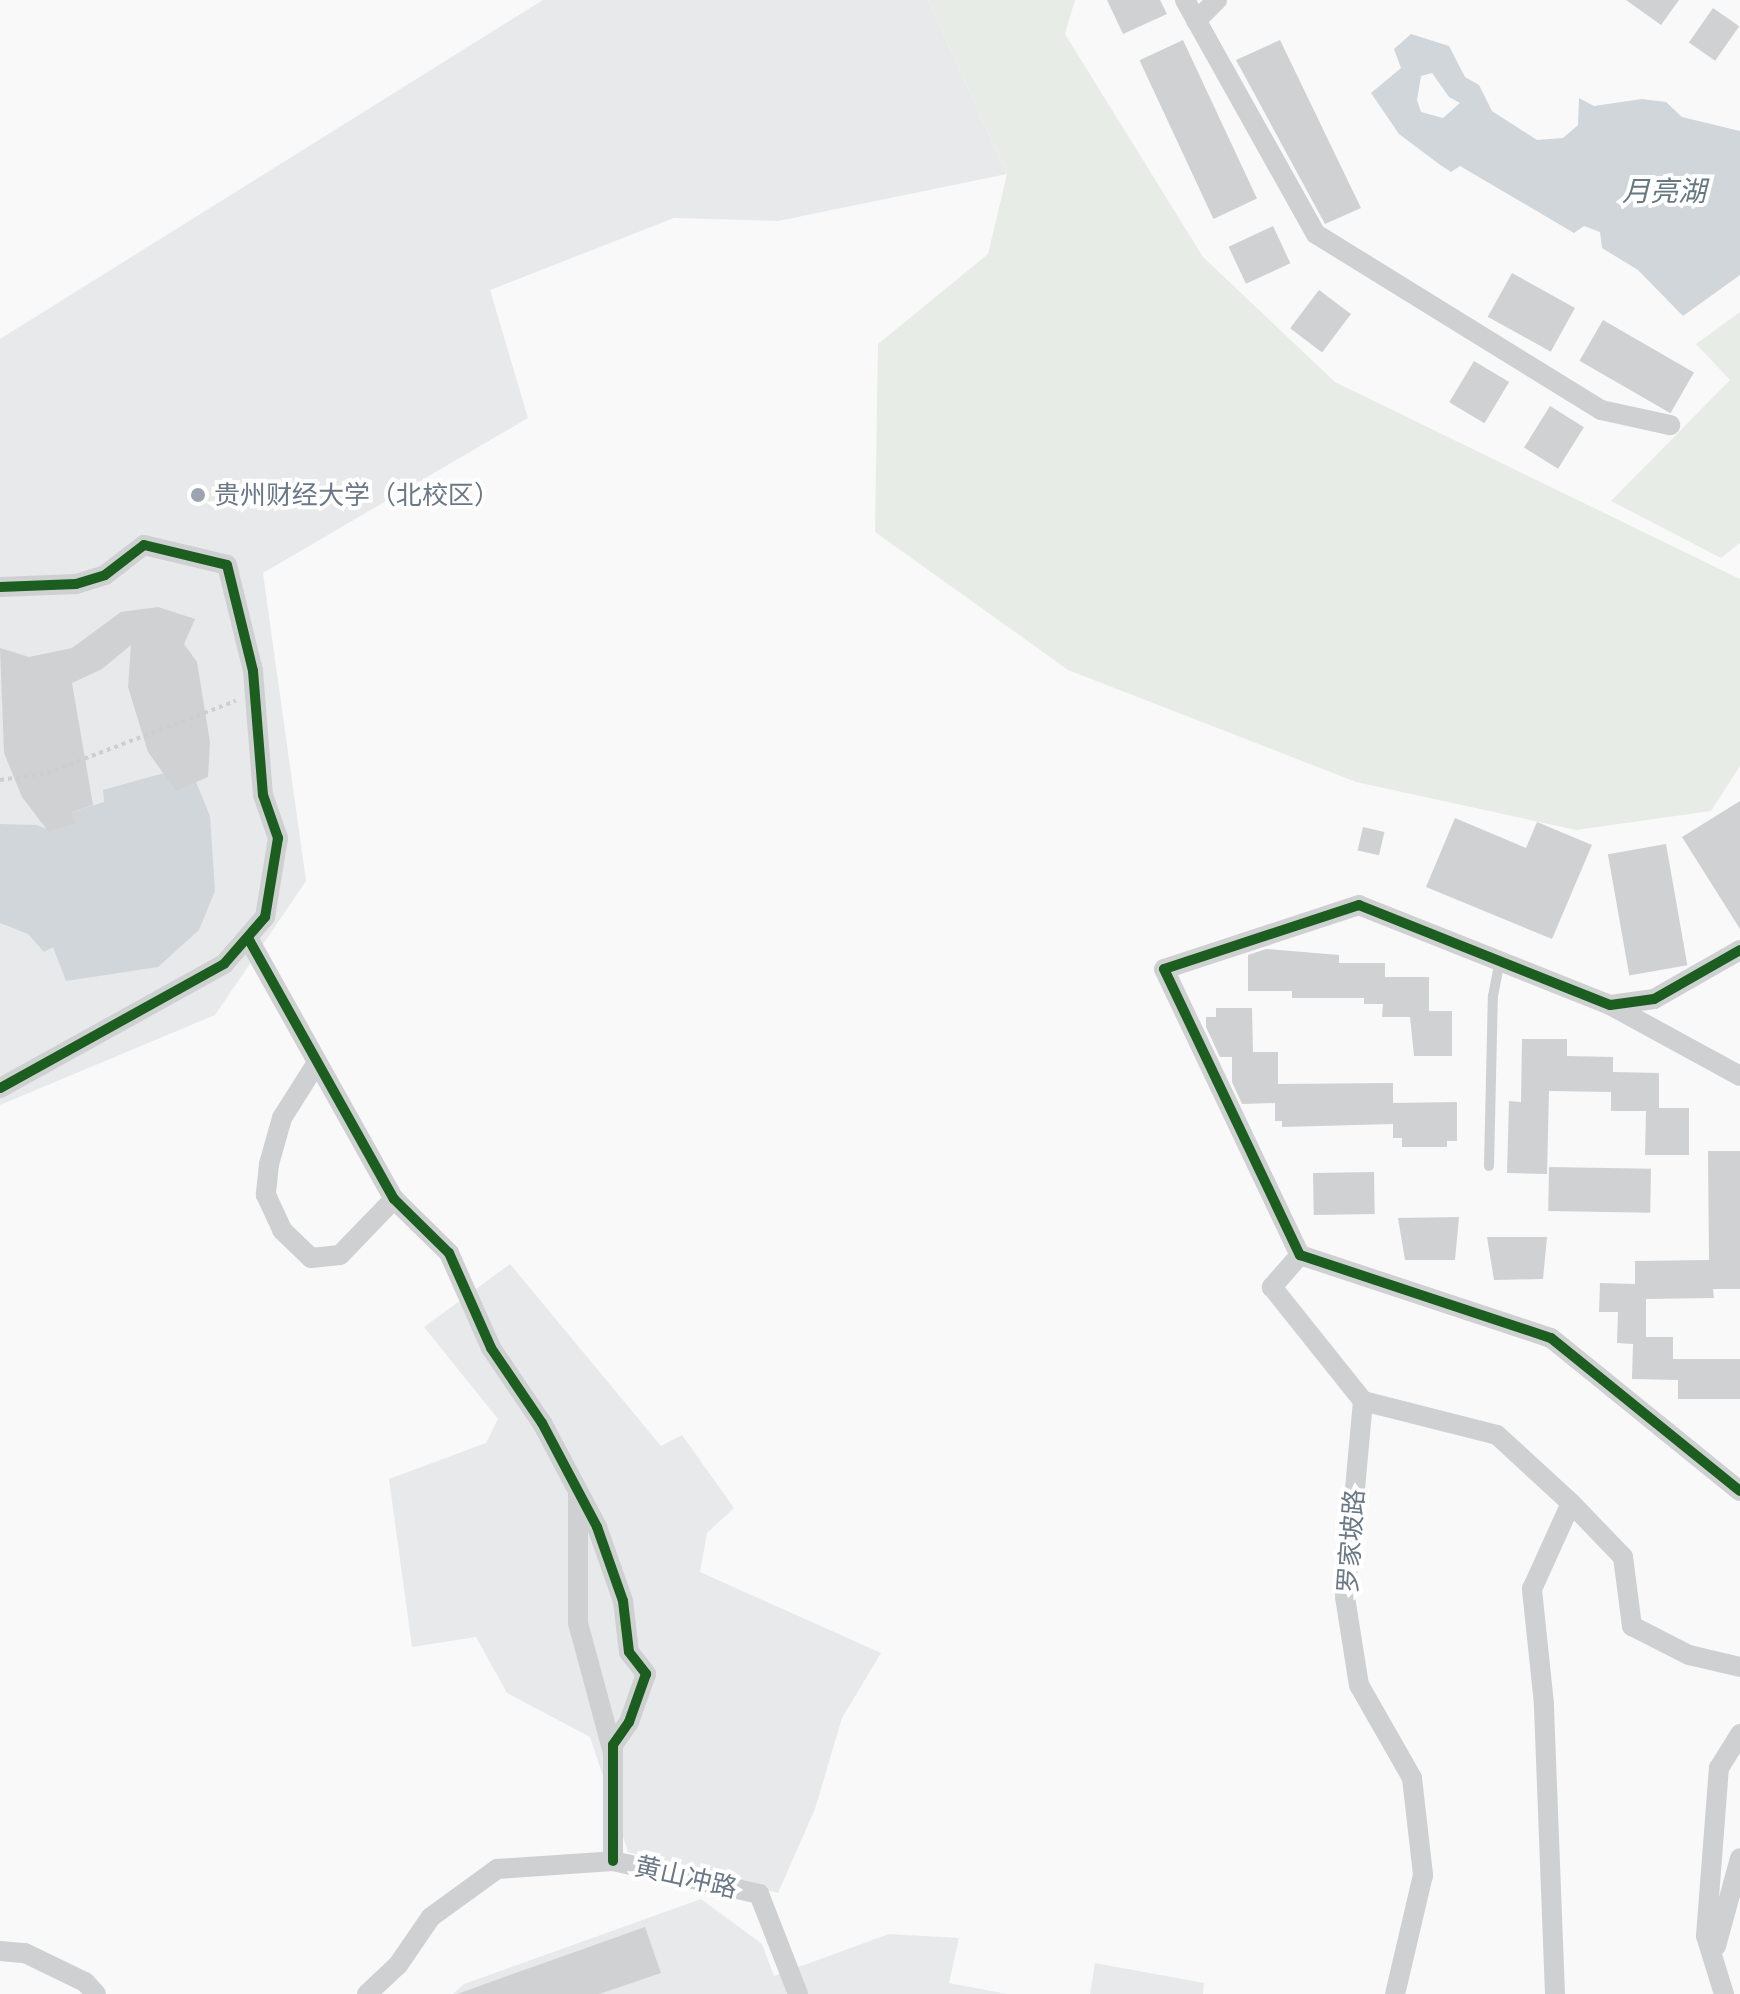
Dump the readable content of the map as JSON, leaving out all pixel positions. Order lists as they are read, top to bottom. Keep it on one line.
{"streets":{"street":["罗家坡路","黄山冲路"]},"water":["月亮湖"],"places":["贵州财经大学（北校区）"]}
